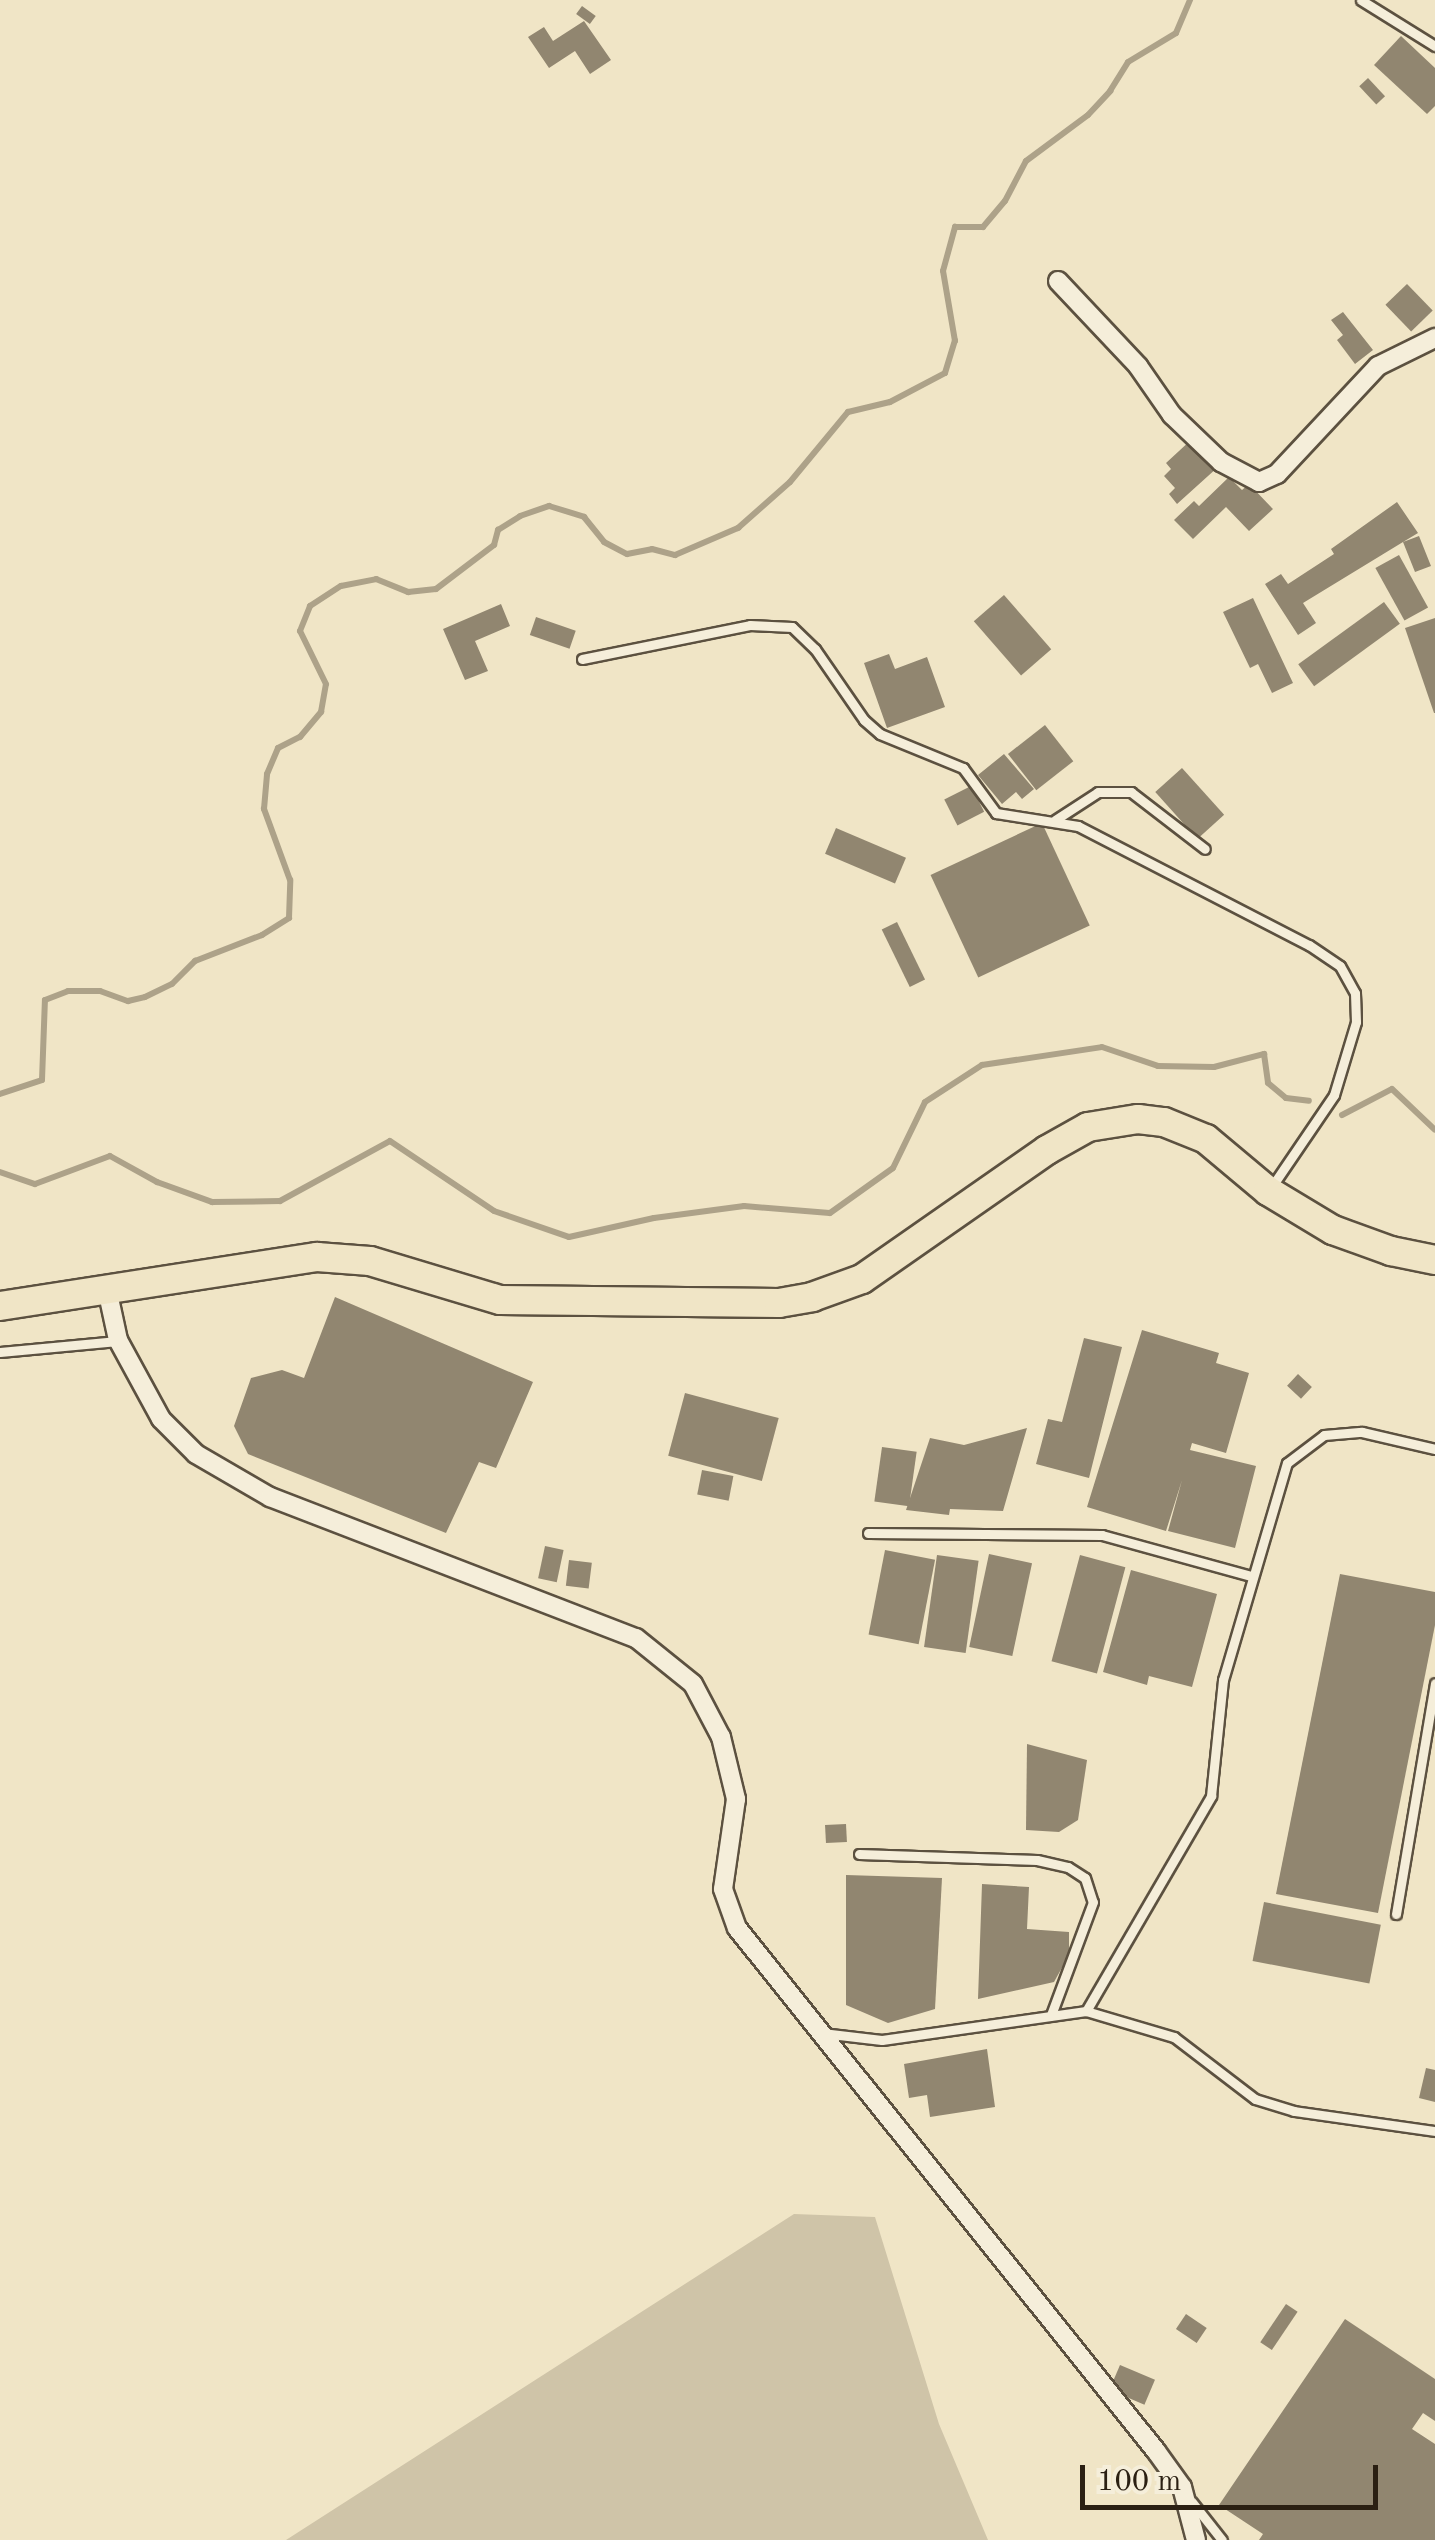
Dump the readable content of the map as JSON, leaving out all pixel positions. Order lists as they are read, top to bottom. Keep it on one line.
{"scale_bar":"100 m"}
